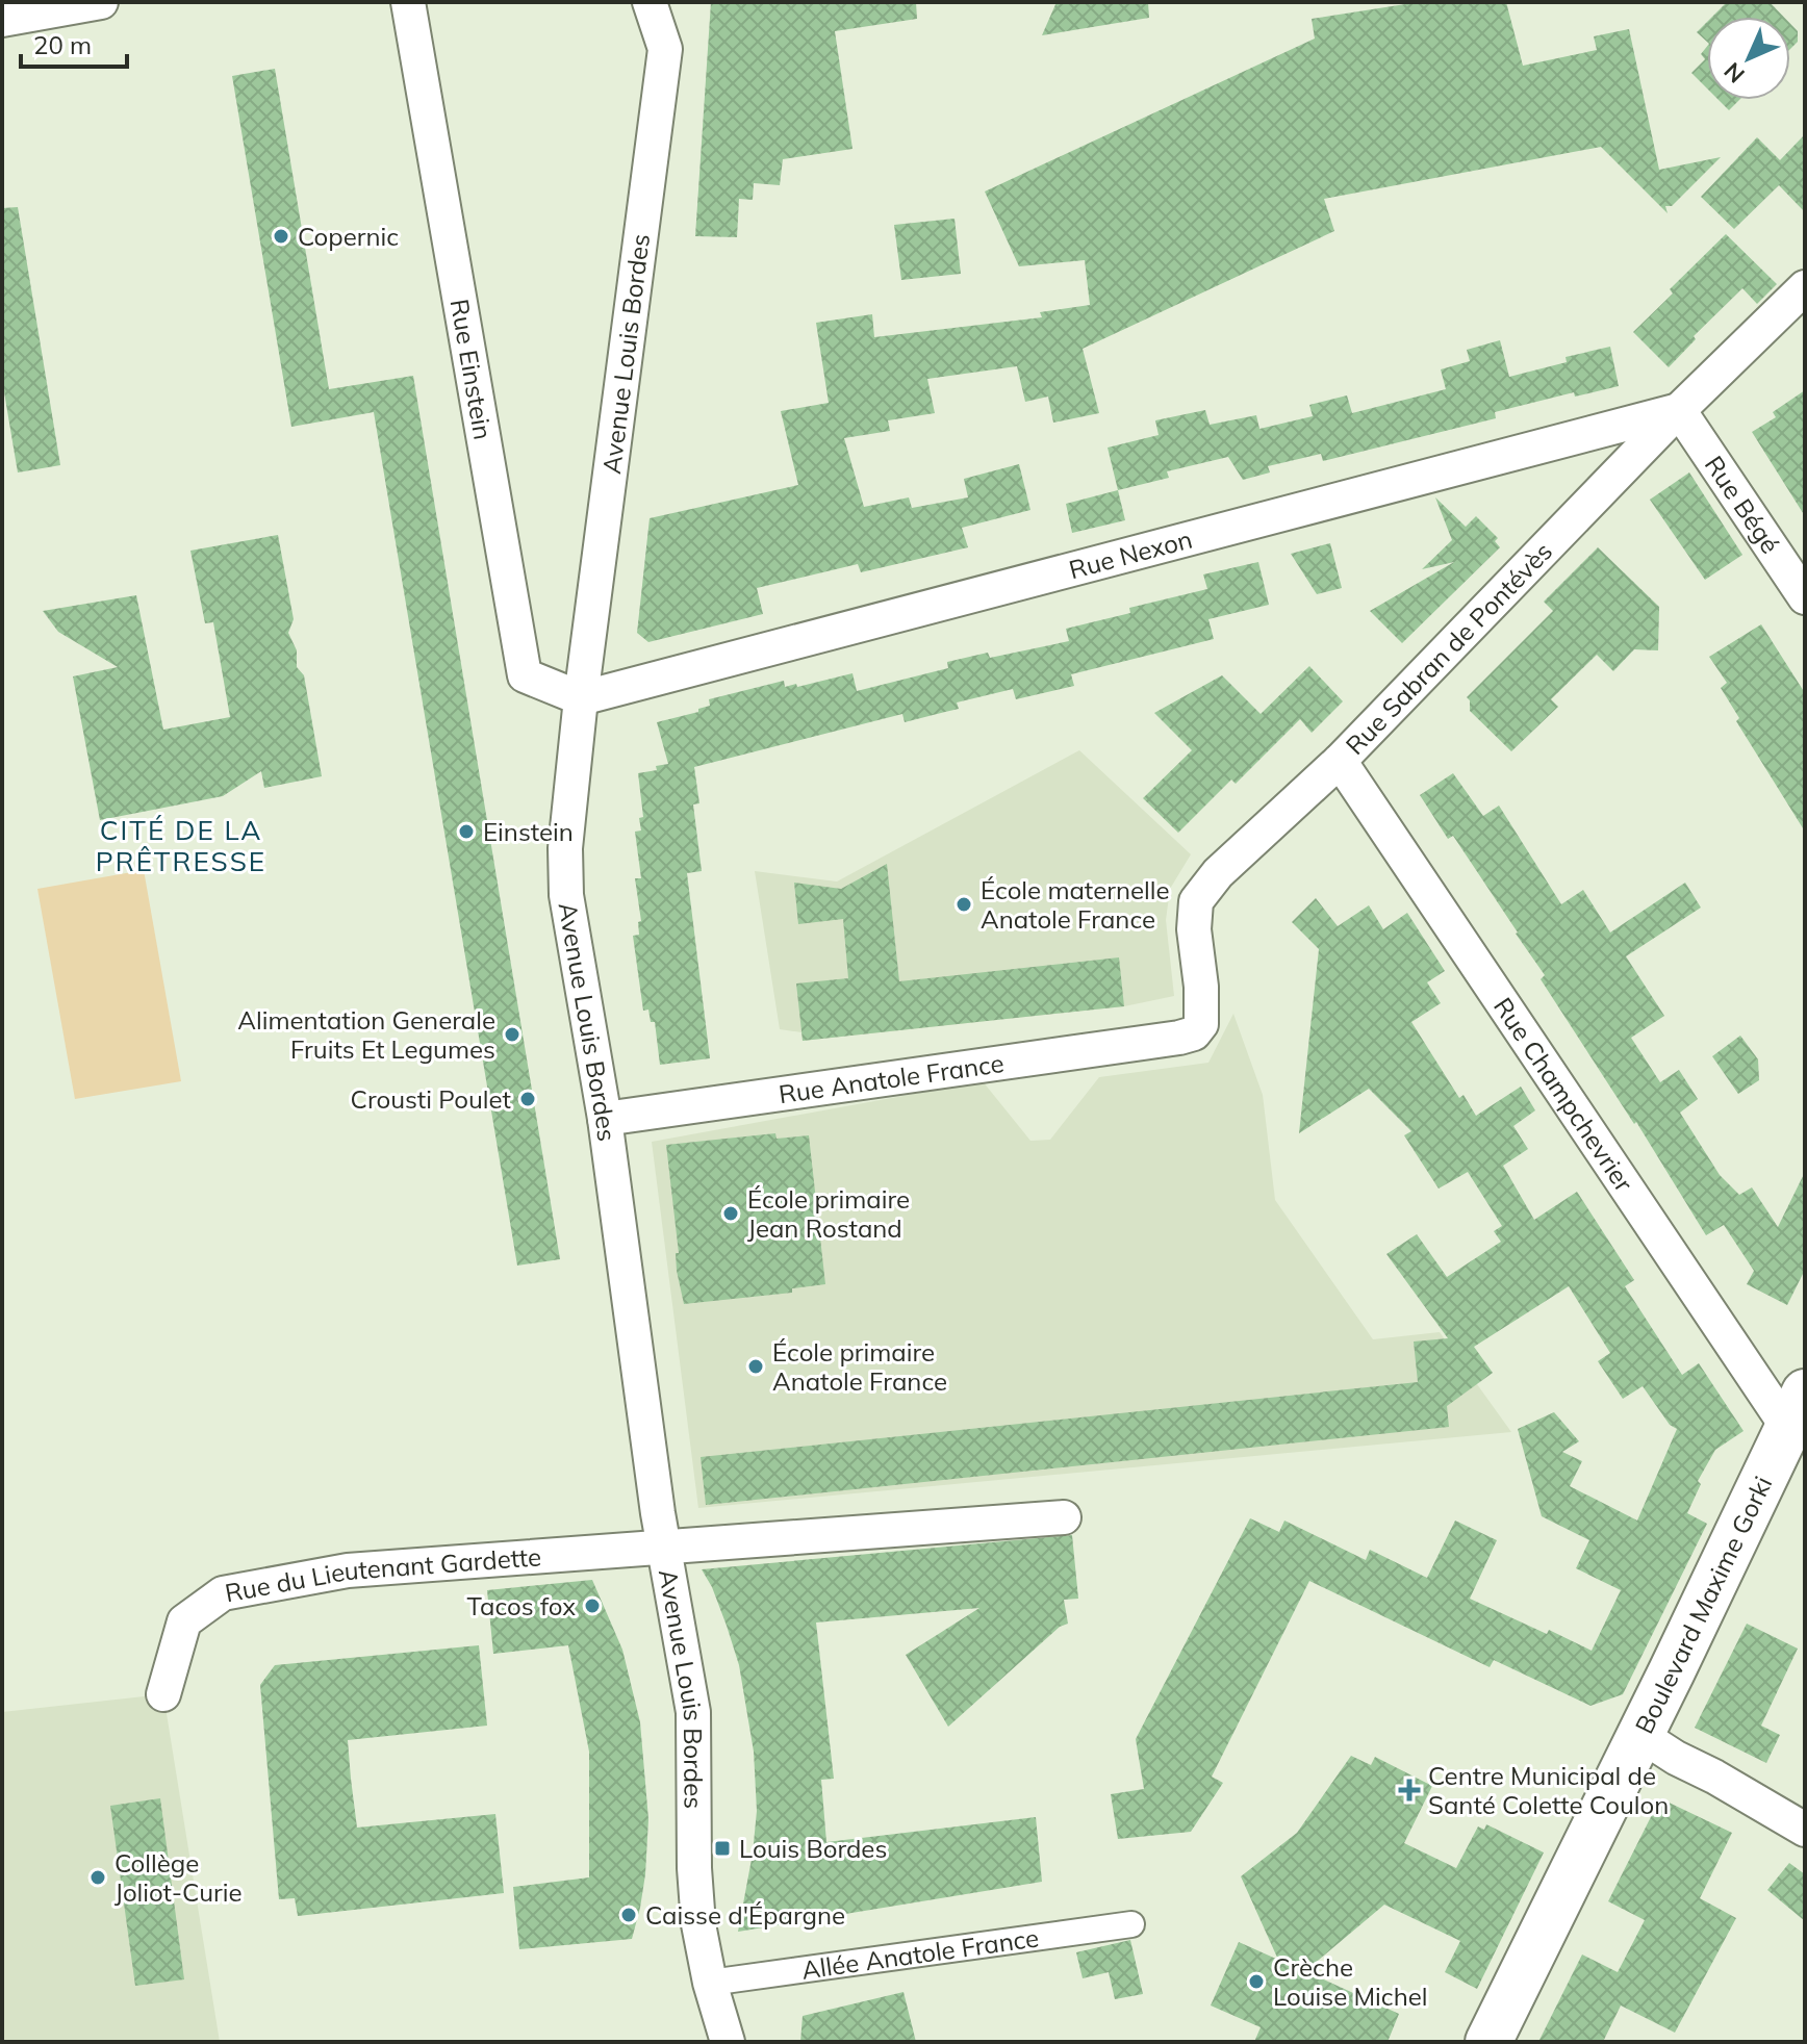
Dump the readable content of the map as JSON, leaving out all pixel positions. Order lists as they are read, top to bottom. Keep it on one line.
{"streets":{"main road":["Boulevard Maxime Gorki"],"street":["Avenue Louis Bordes","Rue Einstein","Rue Bégé","Rue Nexon","Rue Sabran de Pontévès","Rue Anatole France","Rue Champchevrier","Rue du Lieutenant Gardette","Allée Anatole France"]},"crossings":[["Avenue Louis Bordes","Rue Einstein"],["Avenue Louis Bordes","Rue Nexon"],["Avenue Louis Bordes","Rue Anatole France"],["Avenue Louis Bordes","Rue du Lieutenant Gardette"],["Avenue Louis Bordes","Allée Anatole France"],["Rue Einstein","Rue Nexon"],["Rue Bégé","Rue Nexon"],["Rue Bégé","Rue Sabran de Pontévès"],["Rue Nexon","Rue Sabran de Pontévès"],["Rue Sabran de Pontévès","Rue Anatole France"],["Rue Sabran de Pontévès","Rue Champchevrier"],["Rue Champchevrier","Boulevard Maxime Gorki"]],"districts":["CITÉ DE LA PRÊTRESSE"],"places":{"other":["Copernic","Einstein","École maternelle Anatole France","Alimentation Generale Fruits Et Legumes","Crousti Poulet","École primaire Jean Rostand","École primaire Anatole France","Tacos fox","Collège Joliot-Curie","Caisse d'Épargne","Crèche Louise Michel"],"health":["Centre Municipal de Santé Colette Coulon"],"transit":["Louis Bordes"]},"scale_bar":"20 m","north":"bottom left"}
